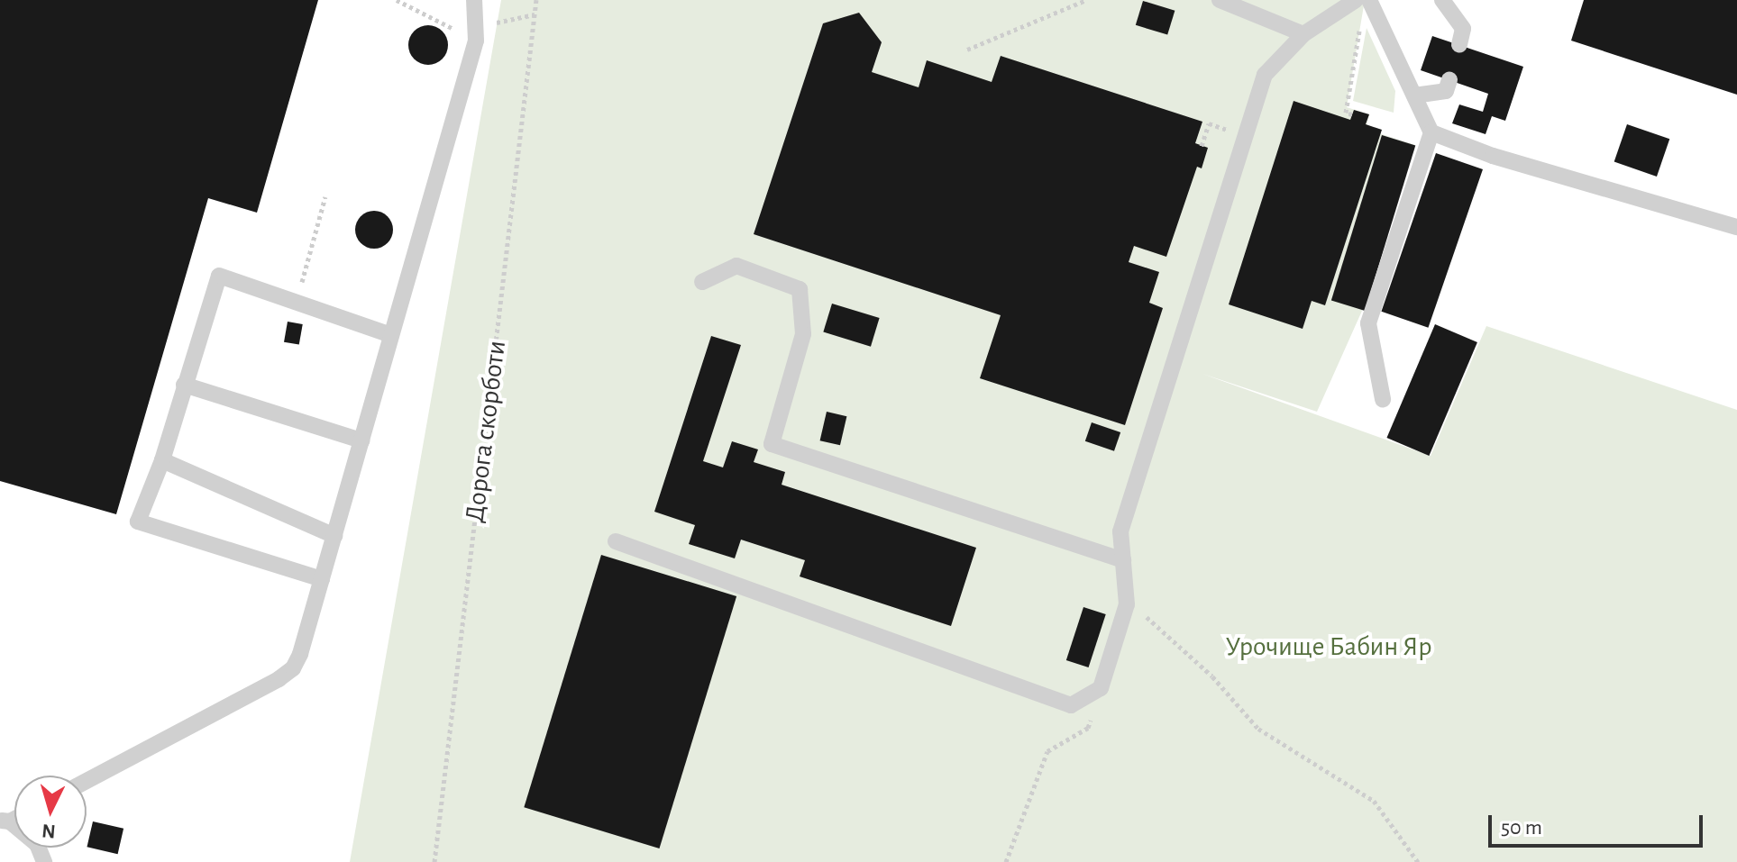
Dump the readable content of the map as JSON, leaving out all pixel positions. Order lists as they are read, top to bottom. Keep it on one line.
{"streets":{"path":["Дорога скорботи"]},"parks":["Урочище Бабин Яр"],"scale_bar":"50 m","north":"bottom"}
